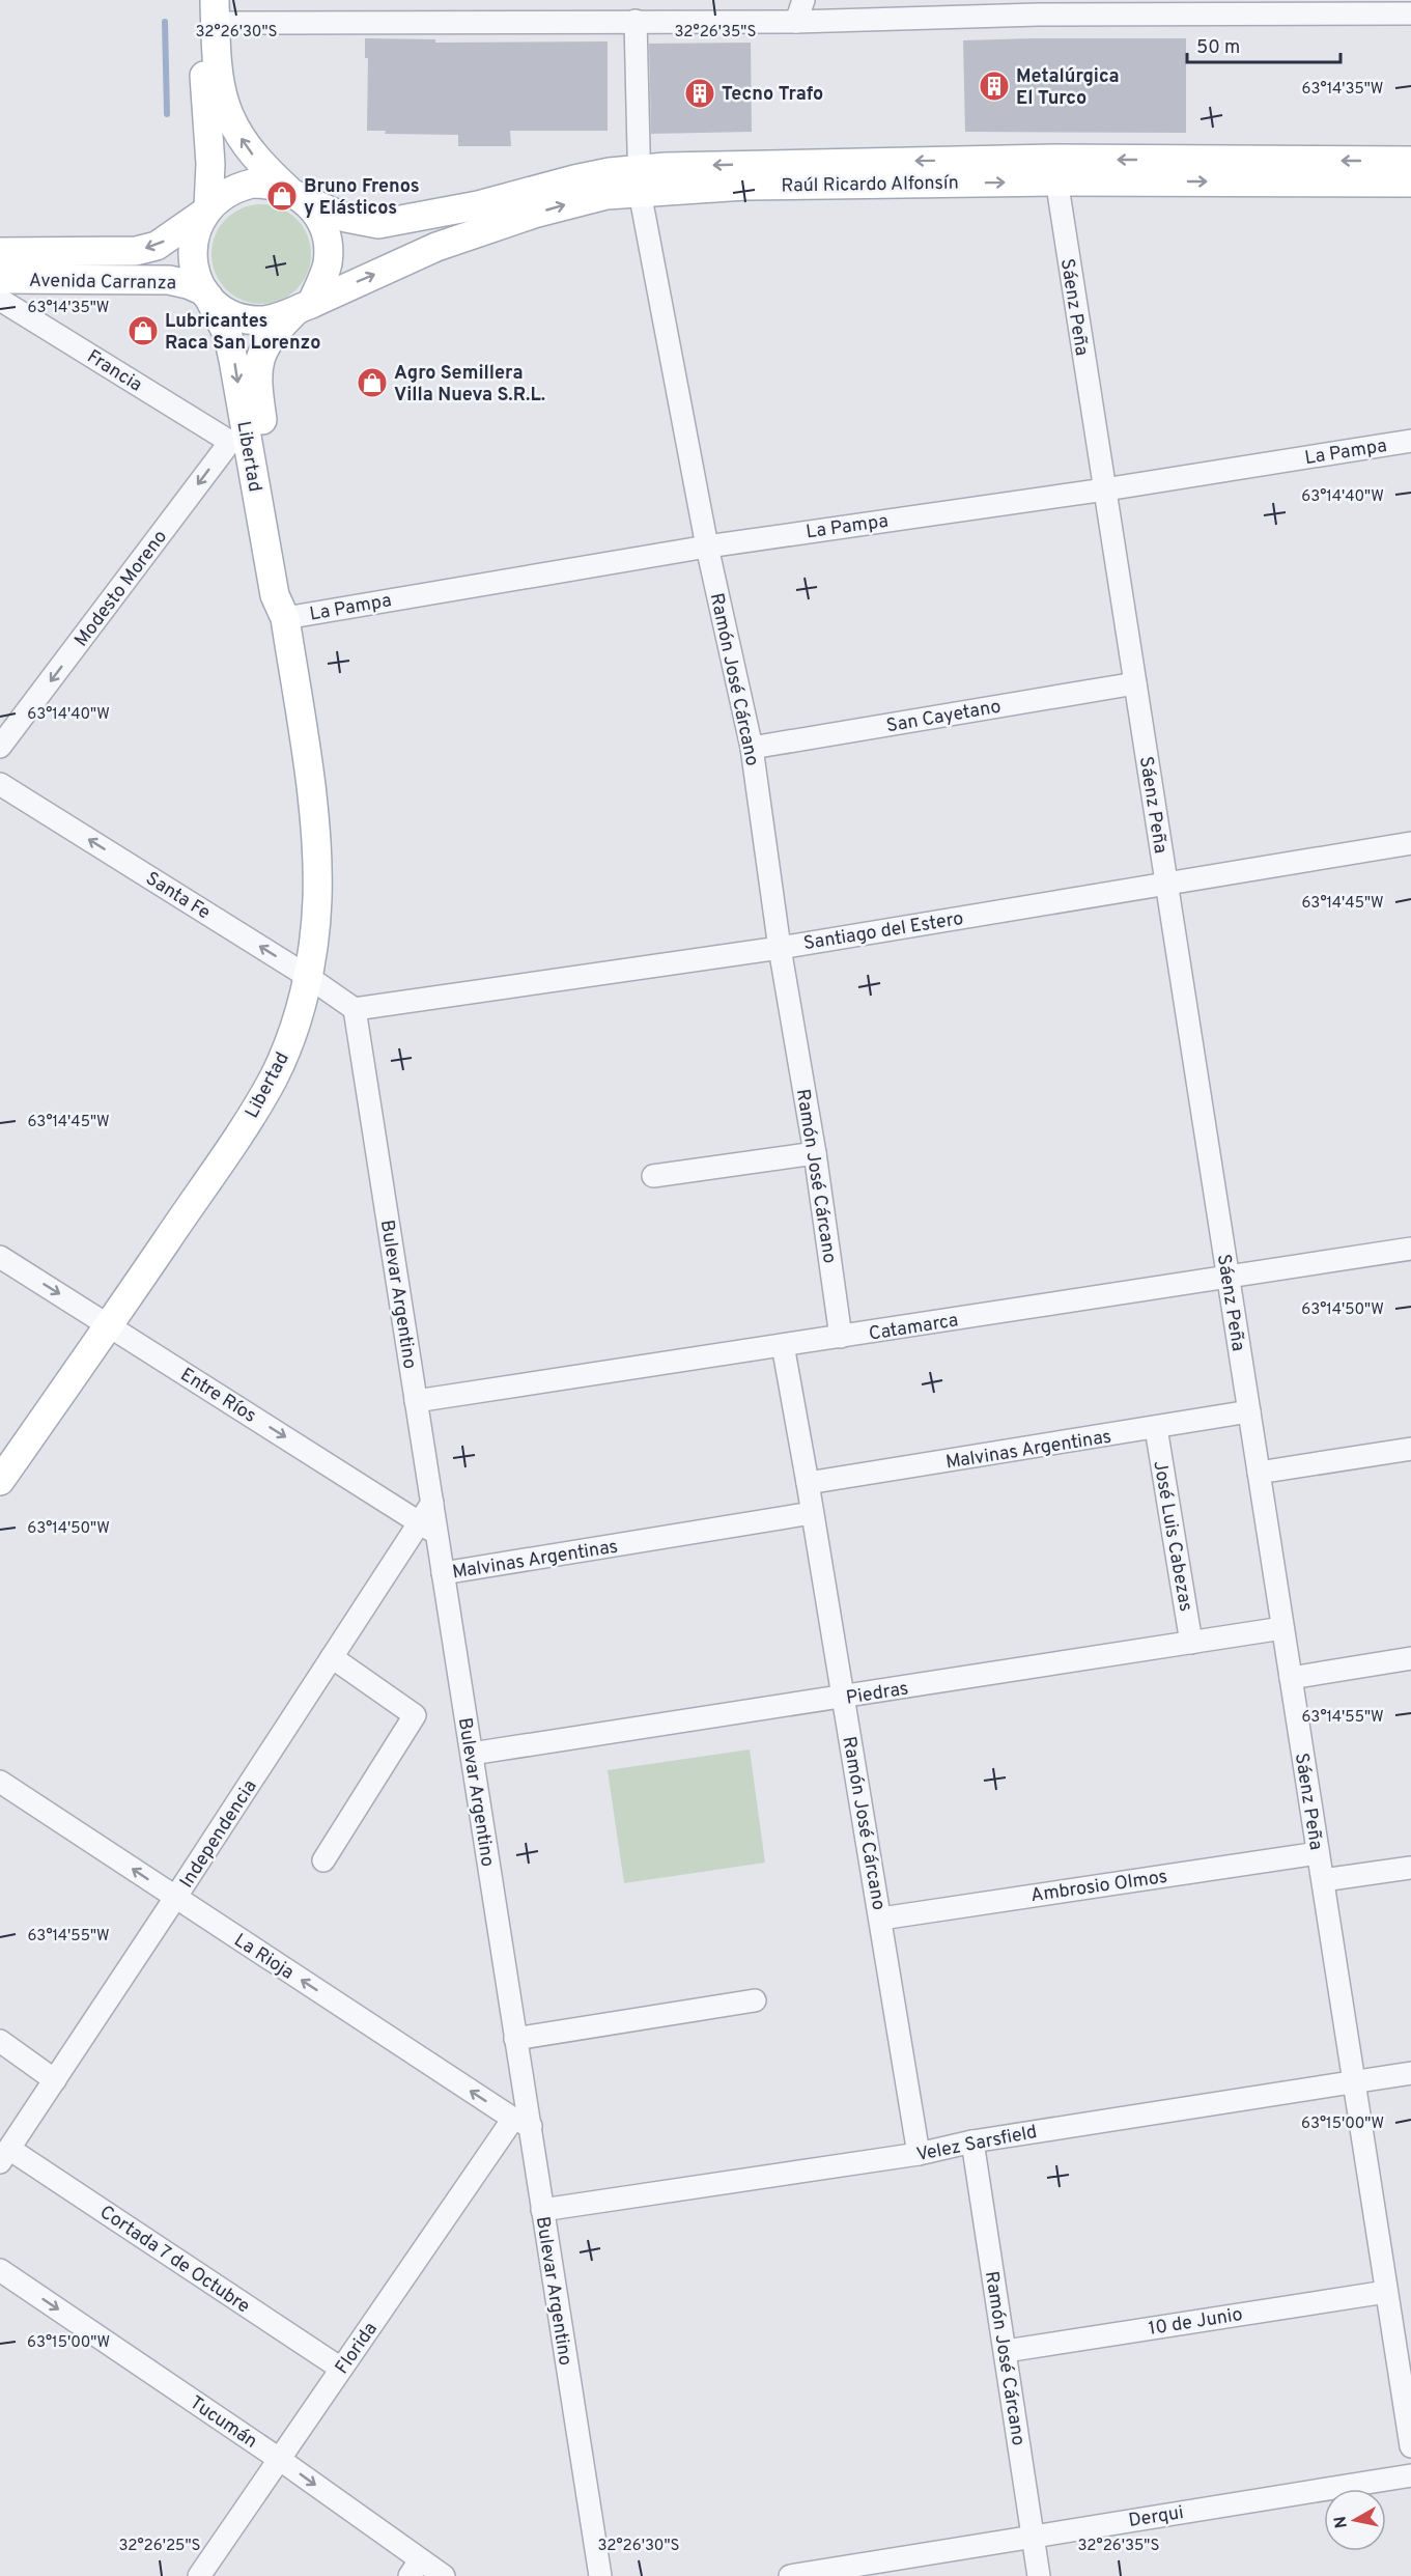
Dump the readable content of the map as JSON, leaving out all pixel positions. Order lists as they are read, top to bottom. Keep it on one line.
{"streets":{"main road":["Raúl Ricardo Alfonsín","Avenida Carranza","Libertad"],"street":["Sáenz Peña","Francia","La Pampa","Modesto Moreno","Ramón José Cárcano","San Cayetano","Santa Fe","Santiago del Estero","Bulevar Argentino","Catamarca","Entre Ríos","Malvinas Argentinas","José Luis Cabezas","Piedras","Independencia","Ambrosio Olmos","La Rioja","Velez Sarsfield","Cortada 7 de Octubre","10 de Junio","Florida","Tucumán","Derqui"]},"crossings":[["Raúl Ricardo Alfonsín","Avenida Carranza"],["Raúl Ricardo Alfonsín","Sáenz Peña"],["Raúl Ricardo Alfonsín","Libertad"],["Raúl Ricardo Alfonsín","Ramón José Cárcano"],["Avenida Carranza","Libertad"],["Sáenz Peña","La Pampa"],["Sáenz Peña","San Cayetano"],["Sáenz Peña","Santiago del Estero"],["Sáenz Peña","Catamarca"],["Sáenz Peña","Malvinas Argentinas"],["Sáenz Peña","Piedras"],["Sáenz Peña","Ambrosio Olmos"],["Sáenz Peña","Velez Sarsfield"],["Sáenz Peña","10 de Junio"],["Francia","Libertad"],["Francia","Modesto Moreno"],["La Pampa","Libertad"],["La Pampa","Ramón José Cárcano"],["Libertad","Modesto Moreno"],["Libertad","Santa Fe"],["Libertad","Entre Ríos"],["Ramón José Cárcano","San Cayetano"],["Ramón José Cárcano","Santiago del Estero"],["Ramón José Cárcano","Catamarca"],["Ramón José Cárcano","Malvinas Argentinas"],["Ramón José Cárcano","Piedras"],["Ramón José Cárcano","Ambrosio Olmos"],["Ramón José Cárcano","Velez Sarsfield"],["Ramón José Cárcano","10 de Junio"],["Ramón José Cárcano","Derqui"],["Santa Fe","Santiago del Estero"],["Santa Fe","Bulevar Argentino"],["Santiago del Estero","Bulevar Argentino"],["Bulevar Argentino","Catamarca"],["Bulevar Argentino","Entre Ríos"],["Bulevar Argentino","Malvinas Argentinas"],["Bulevar Argentino","Piedras"],["Bulevar Argentino","Independencia"],["Bulevar Argentino","La Rioja"],["Bulevar Argentino","Velez Sarsfield"],["Bulevar Argentino","Florida"],["Entre Ríos","Independencia"],["Malvinas Argentinas","José Luis Cabezas"],["José Luis Cabezas","Piedras"],["Independencia","La Rioja"],["Independencia","Cortada 7 de Octubre"],["La Rioja","Florida"],["Cortada 7 de Octubre","Florida"],["Florida","Tucumán"]],"one_way":["Modesto Moreno","Santa Fe","Entre Ríos","La Rioja","Tucumán"],"places":{"building":["Metalúrgica El Turco","Tecno Trafo"],"shop":["Bruno Frenos y Elásticos","Lubricantes Raca San Lorenzo","Agro Semillera Villa Nueva S.R.L."]},"scale_bar":"50 m","north":"left","coordinates":["32°26'30\"S","32°26'35\"S","63°14'35\"W","63°14'40\"W","63°14'45\"W","63°14'50\"W","63°14'55\"W","63°15'00\"W","32°26'25\"S"]}
